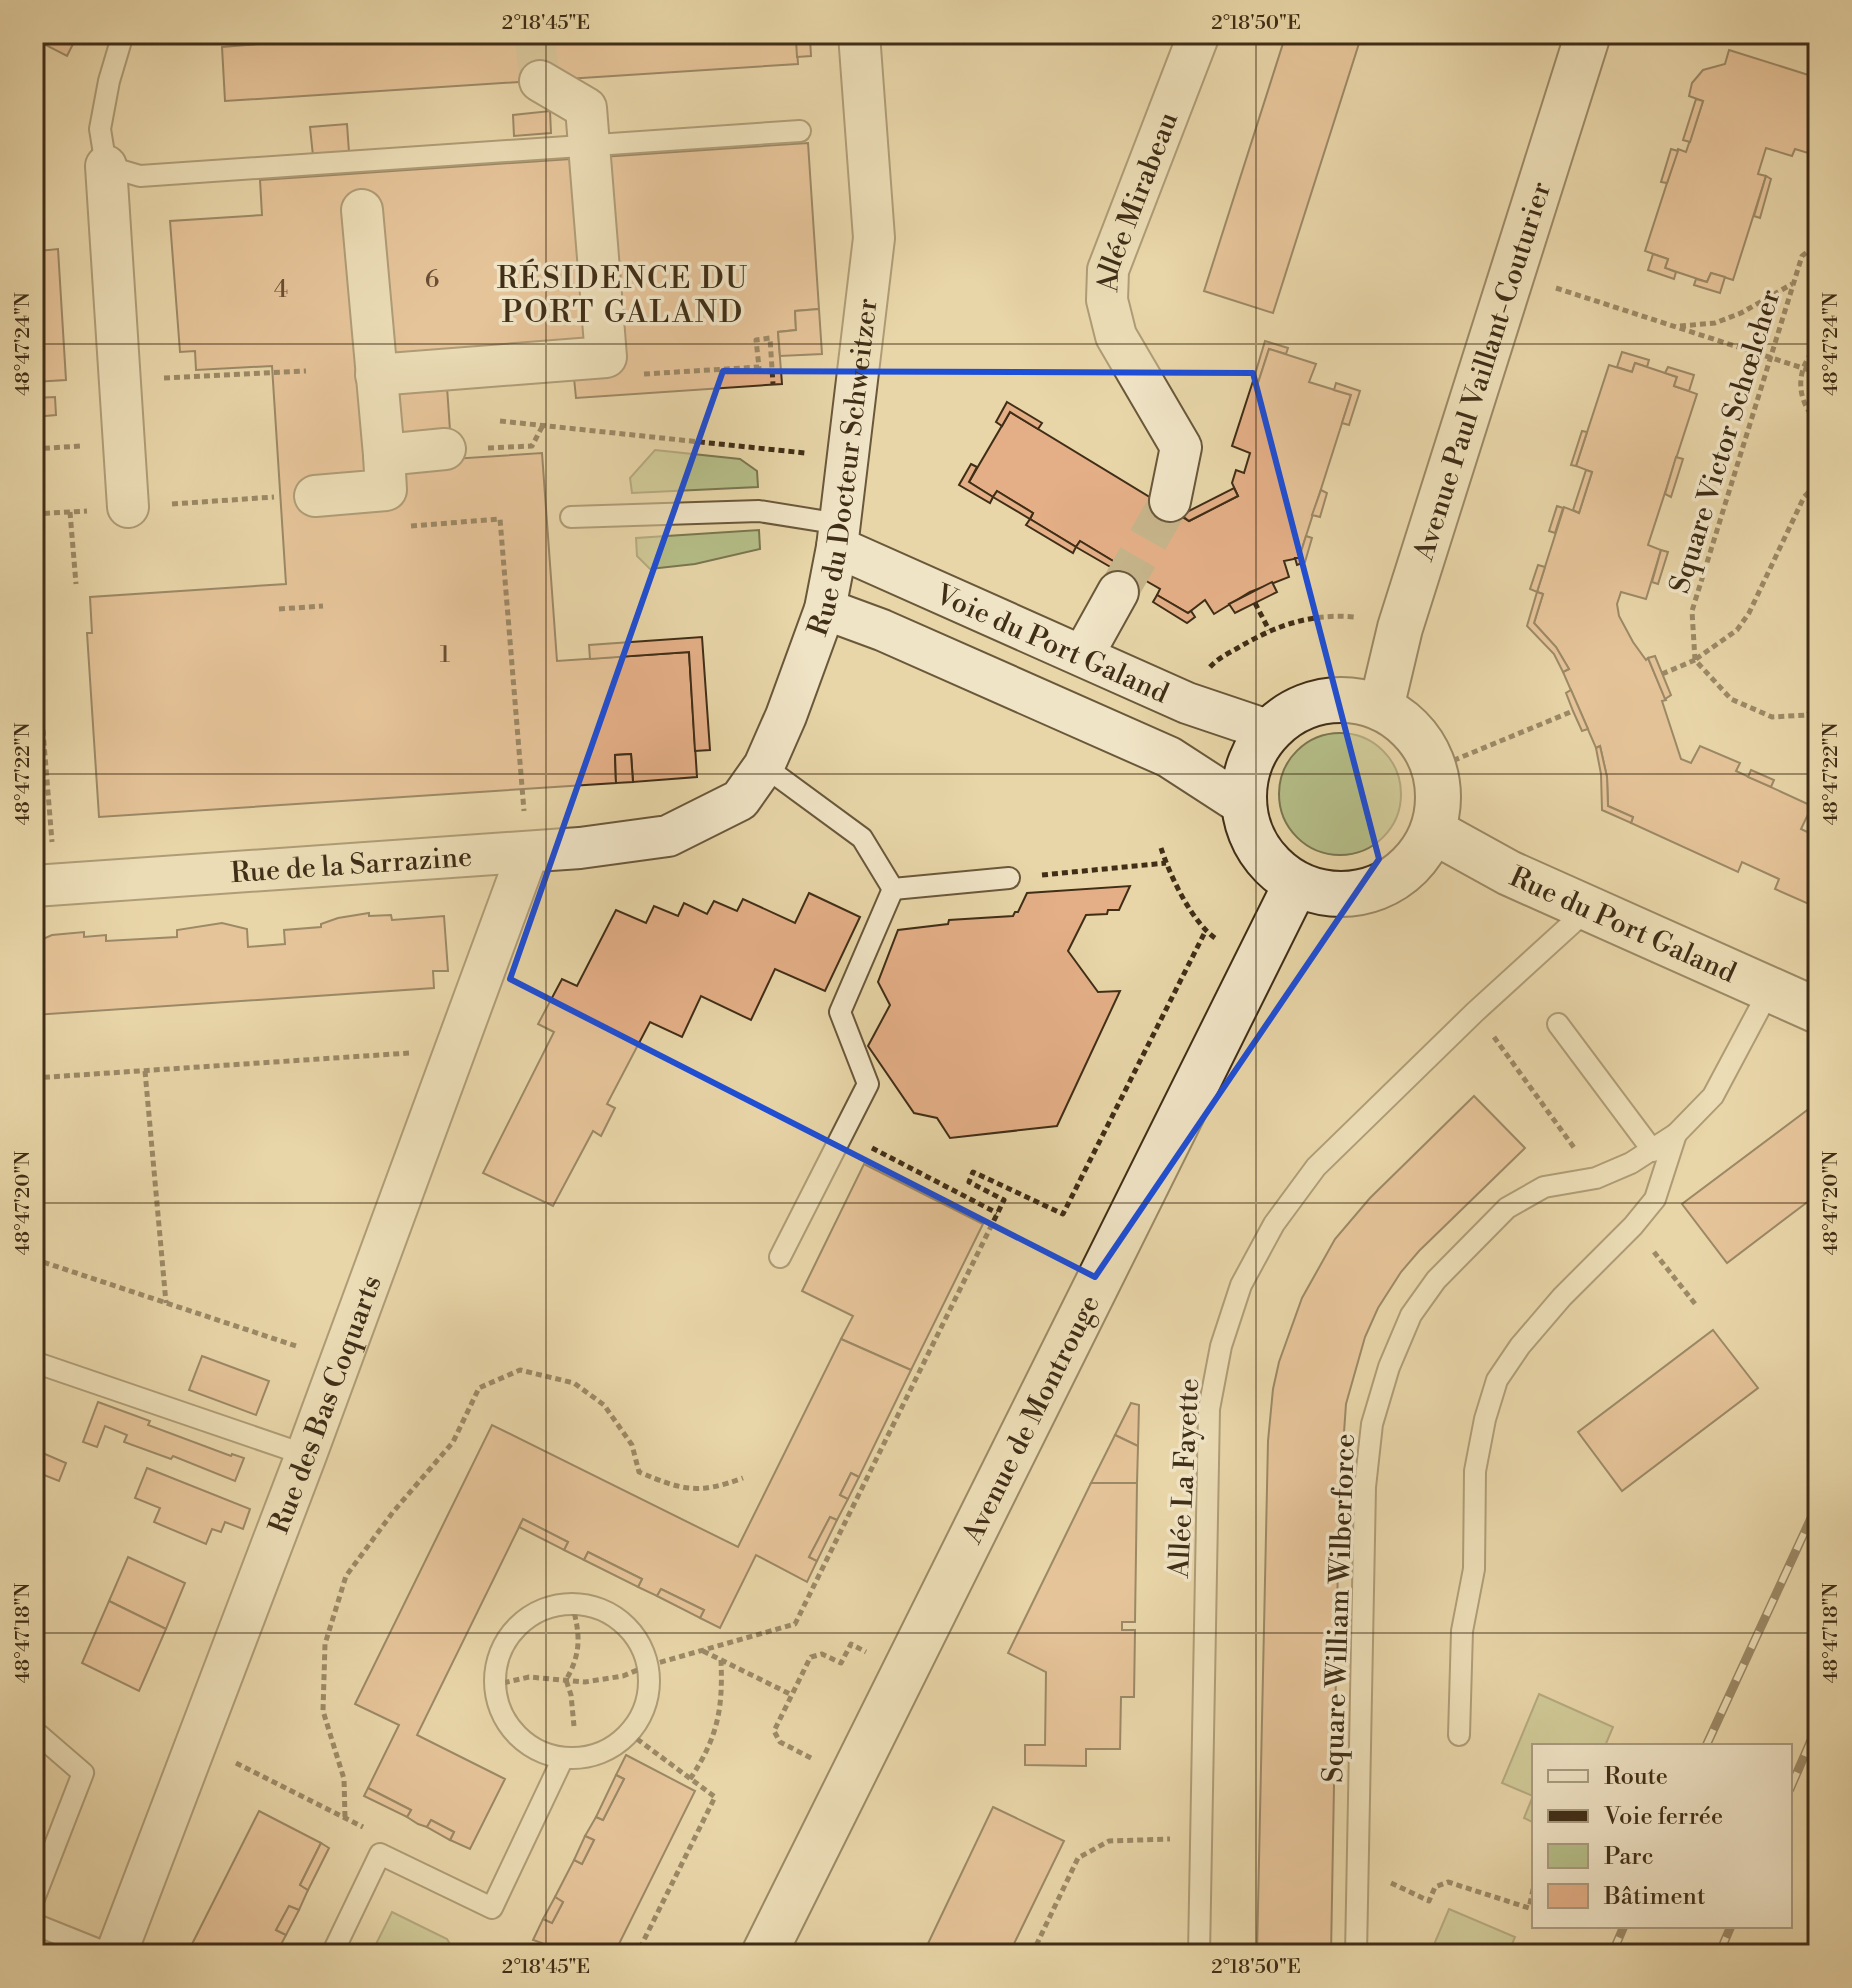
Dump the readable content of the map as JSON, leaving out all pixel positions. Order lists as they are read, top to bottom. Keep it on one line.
{"streets":{"street":["Allée Mirabeau","Avenue Paul Vaillant-Couturier","Rue du Docteur Schweitzer","Voie du Port Galand","Rue de la Sarrazine","Rue du Port Galand","Rue des Bas Coquarts","Avenue de Montrouge"],"lane":["Allée La Fayette","Square William Wilberforce"],"path":["Square Victor Schœlcher"]},"crossings":[["Avenue Paul Vaillant-Couturier","Voie du Port Galand"],["Avenue Paul Vaillant-Couturier","Rue du Port Galand"],["Avenue Paul Vaillant-Couturier","Avenue de Montrouge"],["Rue du Docteur Schweitzer","Voie du Port Galand"],["Rue du Docteur Schweitzer","Rue de la Sarrazine"],["Voie du Port Galand","Rue du Port Galand"],["Voie du Port Galand","Avenue de Montrouge"],["Rue de la Sarrazine","Rue des Bas Coquarts"],["Rue du Port Galand","Avenue de Montrouge"],["Rue du Port Galand","Allée La Fayette"],["Rue du Port Galand","Square William Wilberforce"]],"districts":["RÉSIDENCE DU PORT GALAND"],"house_numbers":["6","4","1"],"legend":["Route","Voie ferrée","Parc","Bâtiment"],"coordinates":["2°18'45\"E","2°18'50\"E","48°47'24\"N","48°47'22\"N","48°47'20\"N","48°47'18\"N"]}
